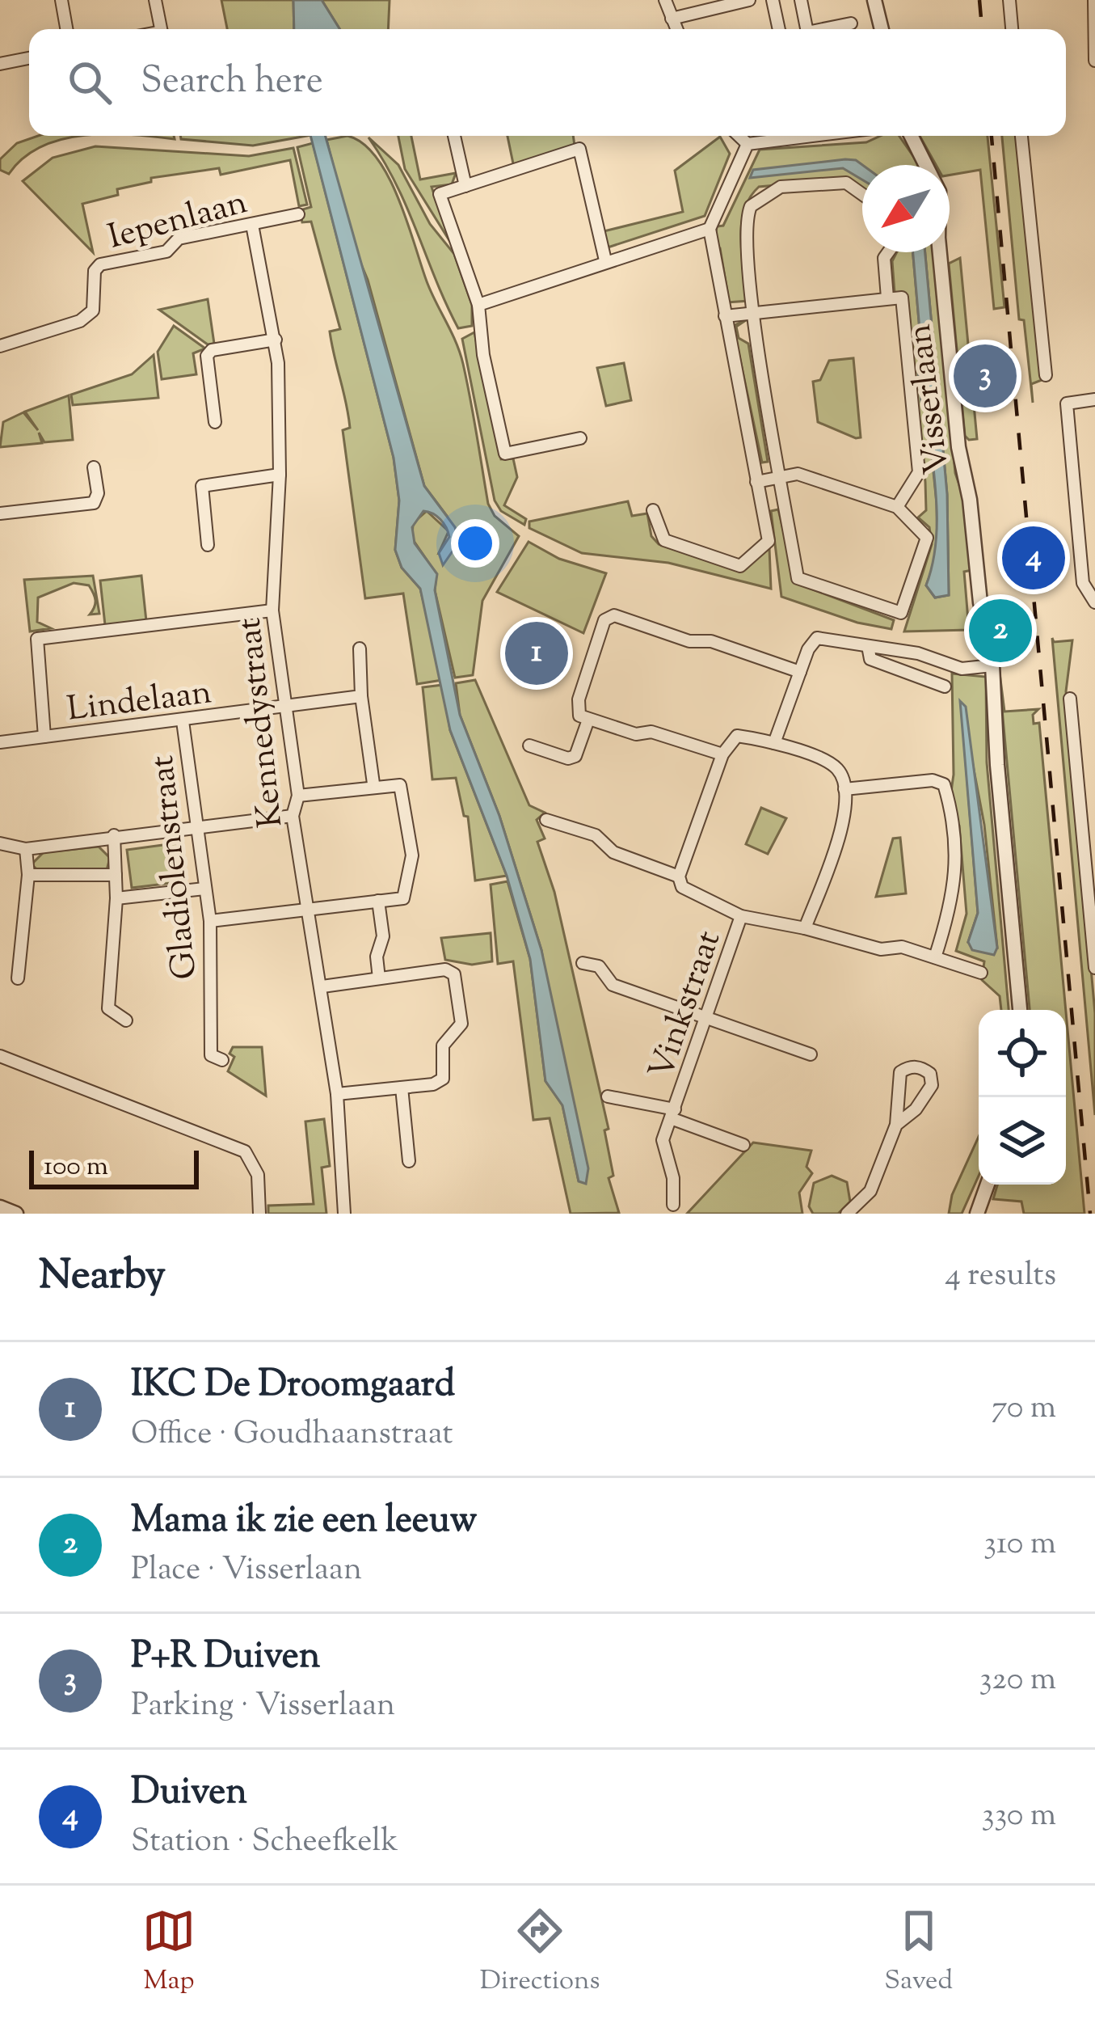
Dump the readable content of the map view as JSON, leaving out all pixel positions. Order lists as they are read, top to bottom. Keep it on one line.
{"streets":{"street":["Iepenlaan","Visserlaan","Lindelaan","Kennedystraat","Gladiolenstraat","Vinkstraat"]},"crossings":[["Iepenlaan","Kennedystraat"],["Lindelaan","Kennedystraat"],["Lindelaan","Gladiolenstraat"]],"scale_bar":"100 m","north":"bottom left","page":{"search":"Search here","pins":["3","4","2","1"],"scale":"100 m","heading":["Nearby","4 results"],"list":[{"mark":"1","name":"IKC De Droomgaard","note":"Office · Goudhaanstraat","value":"70 m"},{"mark":"2","name":"Mama ik zie een leeuw","note":"Place · Visserlaan","value":"310 m"},{"mark":"3","name":"P+R Duiven","note":"Parking · Visserlaan","value":"320 m"},{"mark":"4","name":"Duiven","note":"Station · Scheefkelk","value":"330 m"}],"nav":["Map","Directions","Saved"]}}
